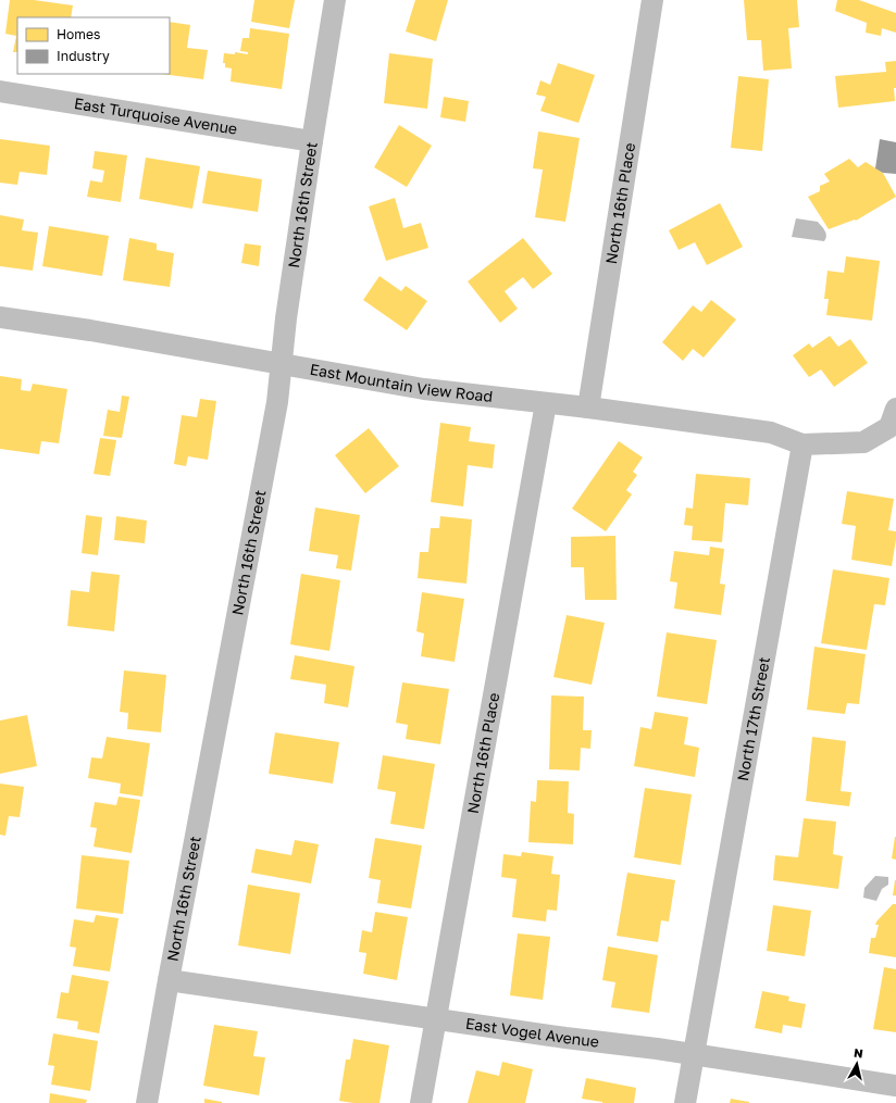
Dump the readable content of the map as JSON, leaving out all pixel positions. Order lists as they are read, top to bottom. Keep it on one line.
{"streets":{"street":["East Turquoise Avenue","North 16th Place","North 16th Street","East Mountain View Road","North 17th Street","East Vogel Avenue"]},"crossings":[["East Turquoise Avenue","North 16th Street"],["North 16th Place","East Mountain View Road"],["North 16th Place","East Vogel Avenue"],["North 16th Street","East Mountain View Road"],["North 16th Street","East Vogel Avenue"],["East Mountain View Road","North 17th Street"],["North 17th Street","East Vogel Avenue"]],"legend":["Homes","Industry"],"north":"top"}
